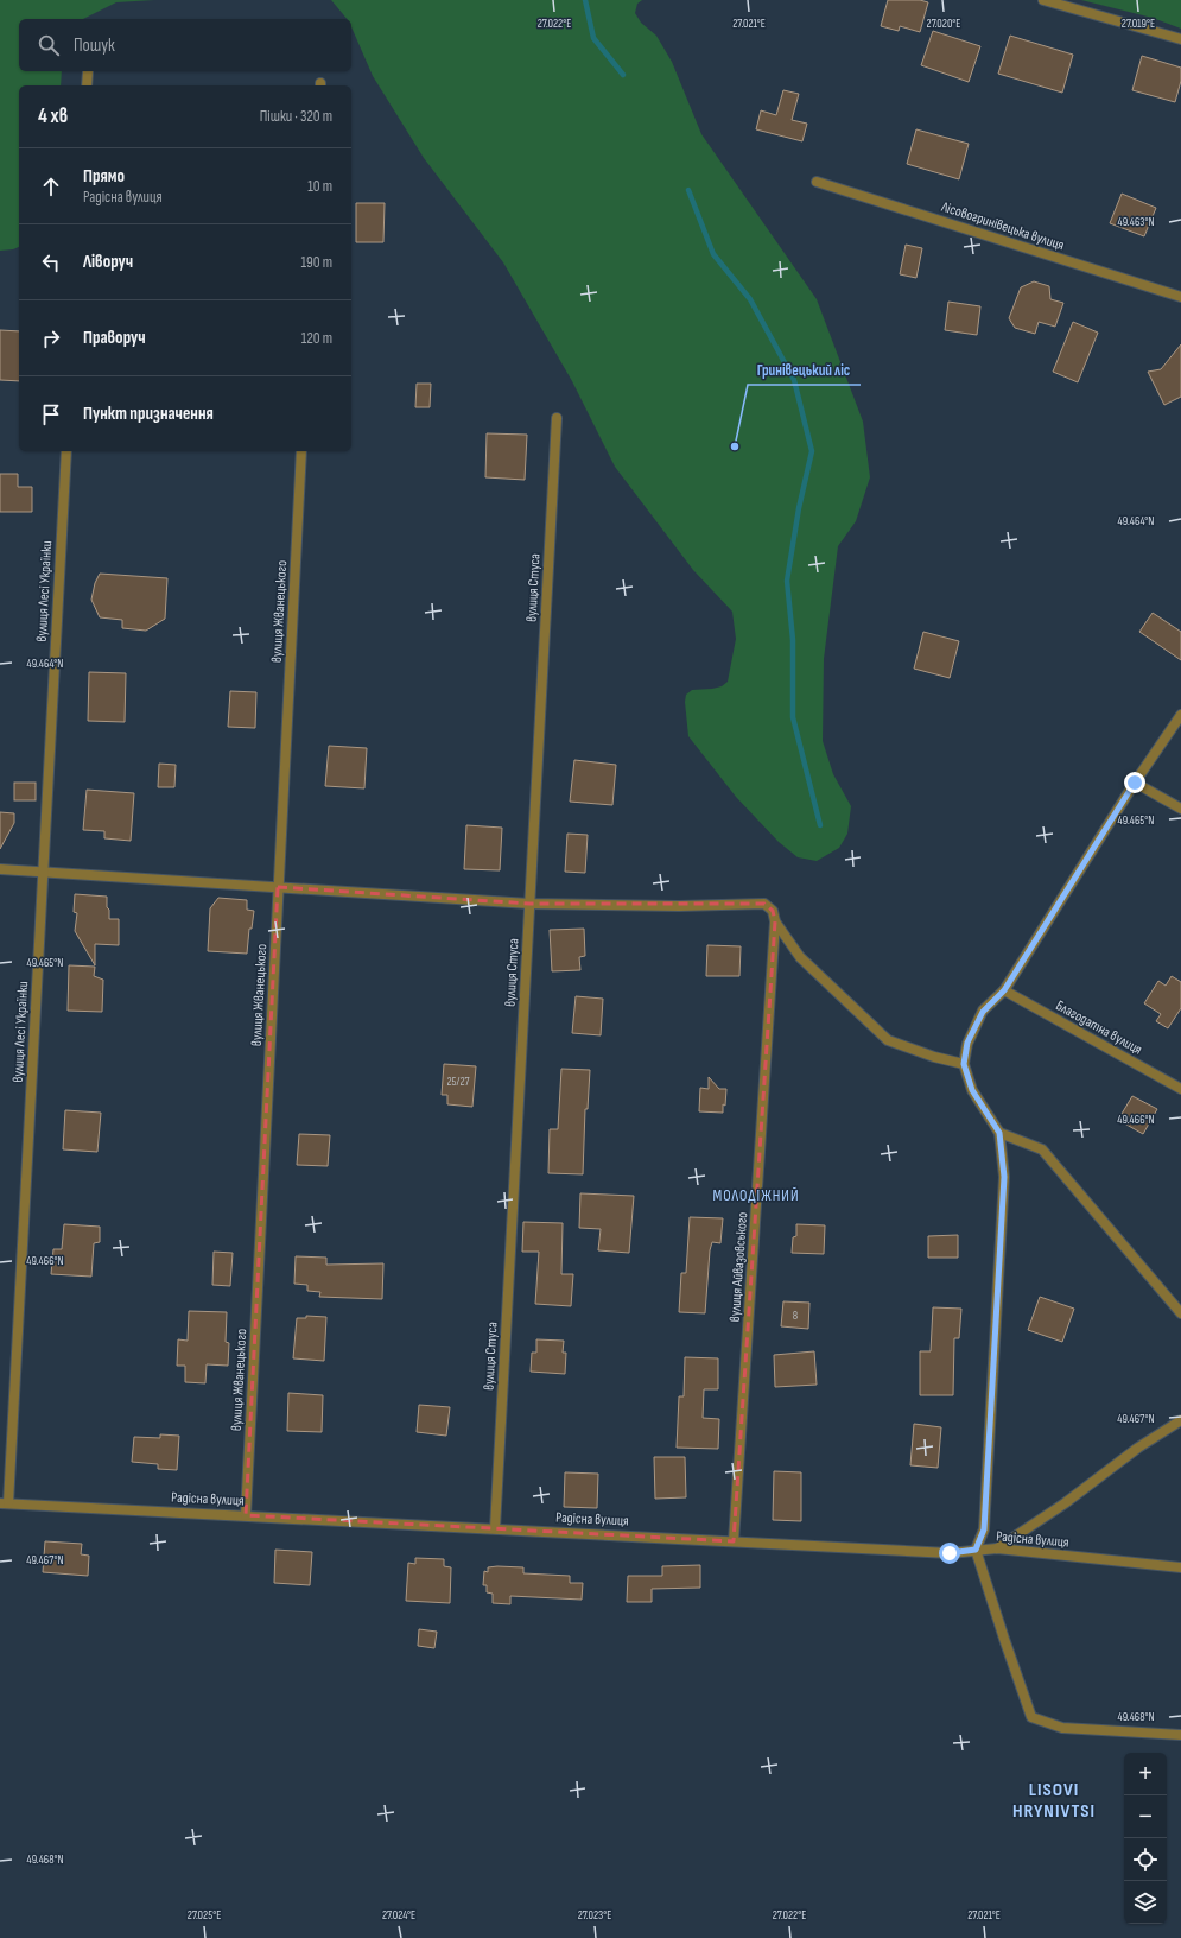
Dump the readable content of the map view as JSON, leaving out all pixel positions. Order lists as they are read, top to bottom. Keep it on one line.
{"streets":{"street":["Лісовогринівецька вулиця","вулиця Стуса","вулиця Лесі Українки","вулиця Жванецького","Благодатна вулиця","вулиця Айвазовського","Радісна вулиця"]},"crossings":[["вулиця Стуса","вулиця Айвазовського"],["вулиця Стуса","Радісна вулиця"],["вулиця Лесі Українки","Радісна вулиця"],["вулиця Жванецького","Радісна вулиця"],["вулиця Айвазовського","Радісна вулиця"]],"districts":["МОЛОДІЖНИЙ","LISOVI HRYNIVTSI"],"places":["Гринівецький ліс"],"house_numbers":["25/27","8"],"page":{"search":"Пошук","heading":["4 хв","Пішки · 320 m"],"list":[["Прямо","Радісна вулиця","10 m"],["Ліворуч","190 m"],["Праворуч","120 m"],"Пункт призначення"],"map_buttons":["+","−"]},"coordinates":["27.022°E","27.021°E","27.020°E","27.019°E","49.463°N","49.464°N","49.465°N","49.466°N","49.467°N","49.468°N","27.025°E","27.024°E","27.023°E"]}
